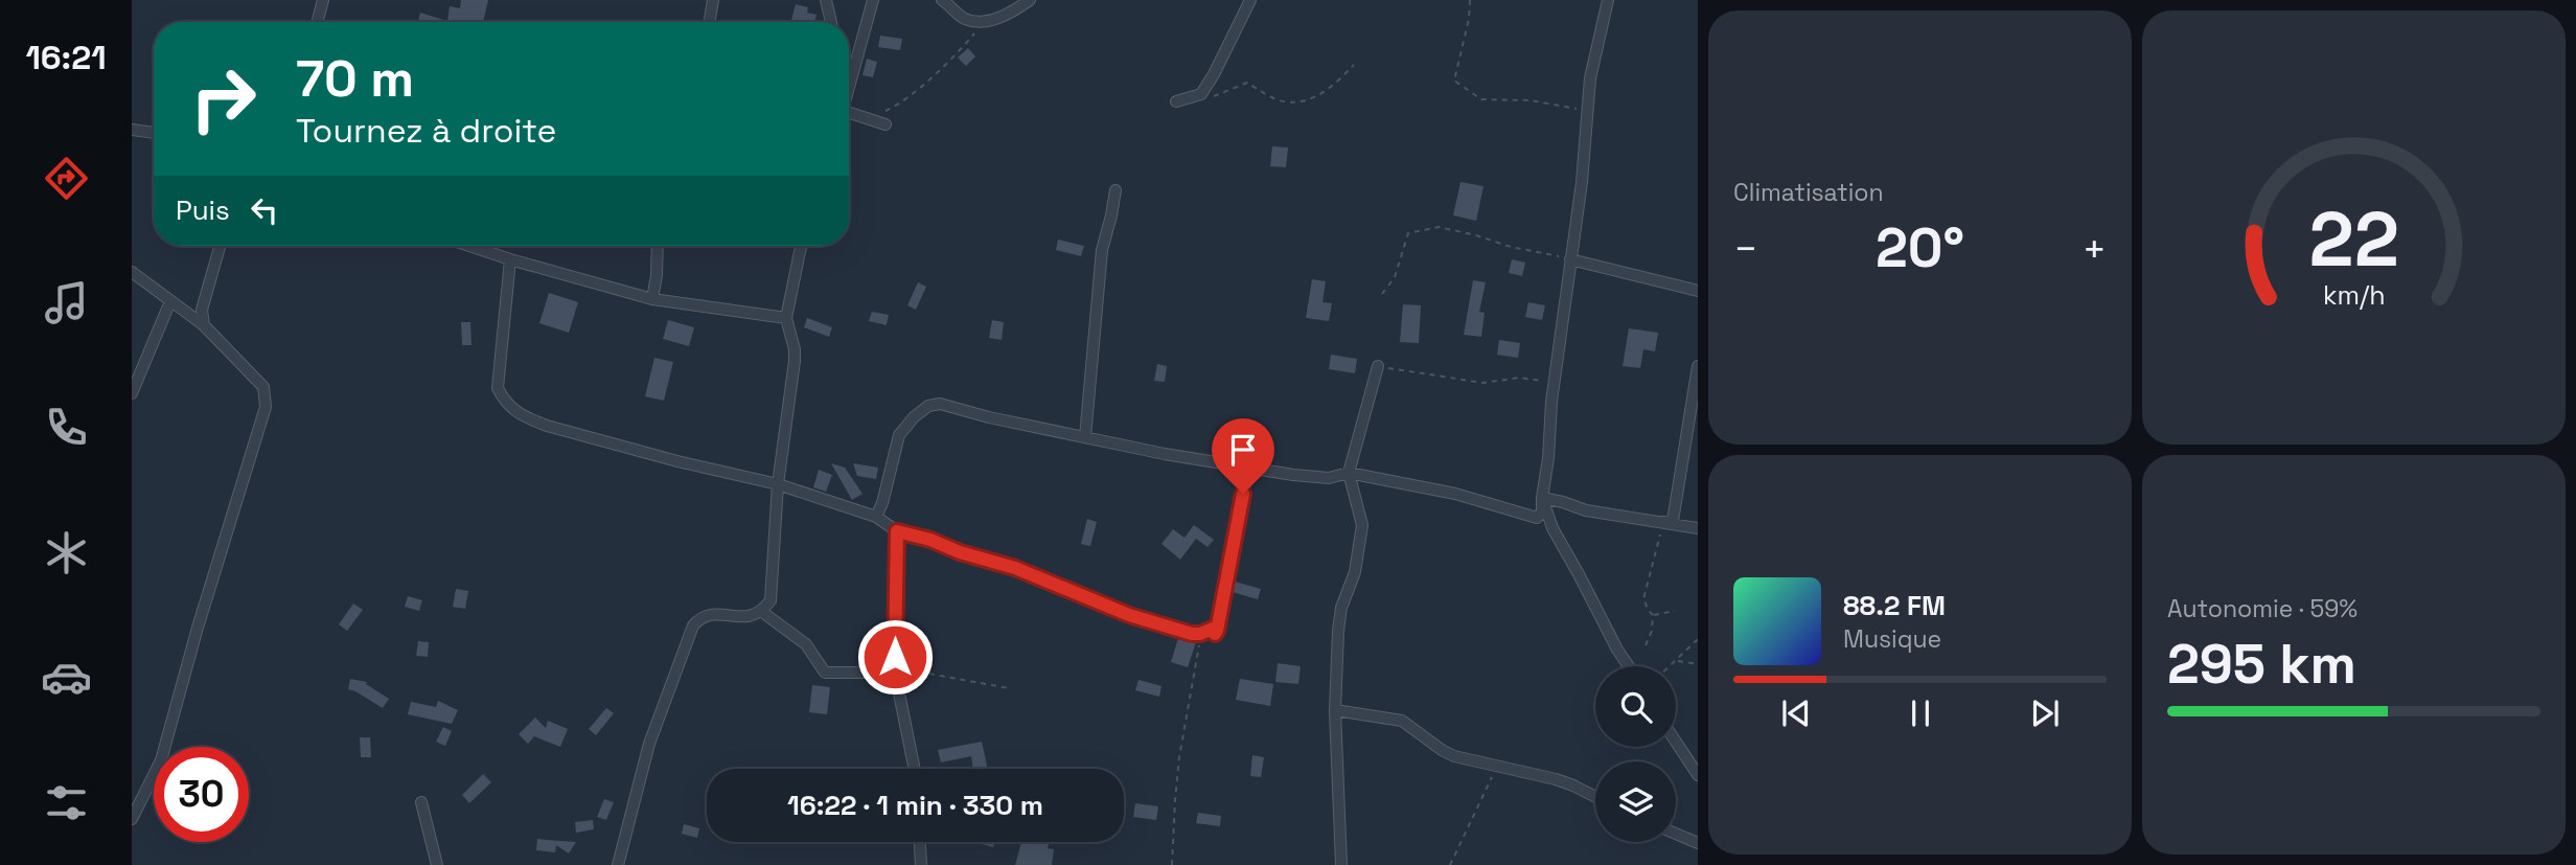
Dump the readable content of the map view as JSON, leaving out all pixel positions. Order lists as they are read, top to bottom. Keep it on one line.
{"page":{"tabs":"16:21","tile":["Climatisation",["Autonomie · 59%","295 km"]],"turn":["70 m","Tournez à droite"],"then":"Puis","heat":["−","20°","+"],"song":["88.2 FM","Musique"],"limit":"30","trip":"16:22 · 1 min · 330 m","gauge":["22","km/h"]}}
